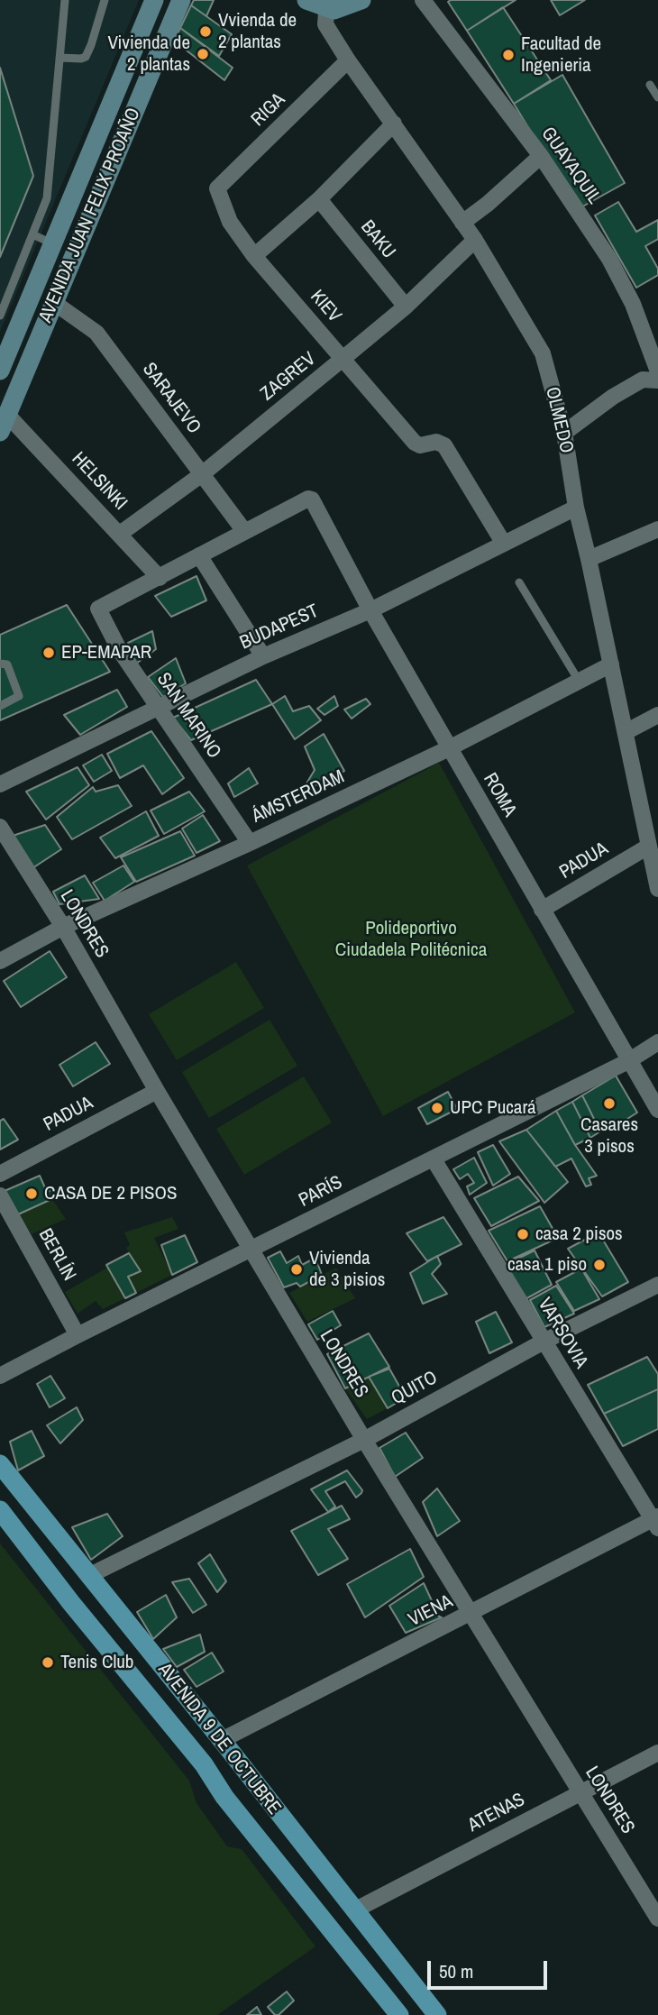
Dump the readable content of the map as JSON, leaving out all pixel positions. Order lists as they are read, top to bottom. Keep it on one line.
{"streets":{"main road":["AVENIDA 9 DE OCTUBRE"],"street":["RIGA","GUAYAQUIL","AVENIDA JUAN FELIX PROAÑO","BAKU","KIEV","ZAGREV","SARAJEVO","OLMEDO","HELSINKI","BUDAPEST","SAN MARINO","ROMA","ÁMSTERDAM","PADUA","LONDRES","PARÍS","BERLÍN","VARSOVIA","QUITO","VIENA","ATENAS"]},"crossings":[["RIGA","KIEV"],["RIGA","OLMEDO"],["AVENIDA JUAN FELIX PROAÑO","SARAJEVO"],["AVENIDA JUAN FELIX PROAÑO","HELSINKI"],["BAKU","ZAGREV"],["KIEV","ZAGREV"],["KIEV","BUDAPEST"],["ZAGREV","SARAJEVO"],["ZAGREV","OLMEDO"],["ZAGREV","HELSINKI"],["SARAJEVO","ROMA"],["OLMEDO","BUDAPEST"],["OLMEDO","ÁMSTERDAM"],["OLMEDO","PADUA"],["HELSINKI","SAN MARINO"],["BUDAPEST","SAN MARINO"],["BUDAPEST","ROMA"],["SAN MARINO","ÁMSTERDAM"],["ROMA","ÁMSTERDAM"],["ROMA","PADUA"],["ROMA","PARÍS"],["ÁMSTERDAM","LONDRES"],["PADUA","LONDRES"],["LONDRES","PARÍS"],["LONDRES","QUITO"],["LONDRES","VIENA"],["LONDRES","ATENAS"],["PARÍS","BERLÍN"],["PARÍS","VARSOVIA"],["VARSOVIA","QUITO"],["VARSOVIA","VIENA"],["QUITO","AVENIDA 9 DE OCTUBRE"],["VIENA","AVENIDA 9 DE OCTUBRE"],["AVENIDA 9 DE OCTUBRE","ATENAS"]],"parks":["Polideportivo Ciudadela Politécnica"],"places":["Vvienda de 2 plantas","Vivienda de 2 plantas","Facultad de Ingenieria","EP-EMAPAR","Casares 3 pisos","UPC Pucará","CASA DE 2 PISOS","casa 2 pisos","casa 1 piso","Vivienda de 3 pisios","Tenis Club"],"scale_bar":"50 m"}
